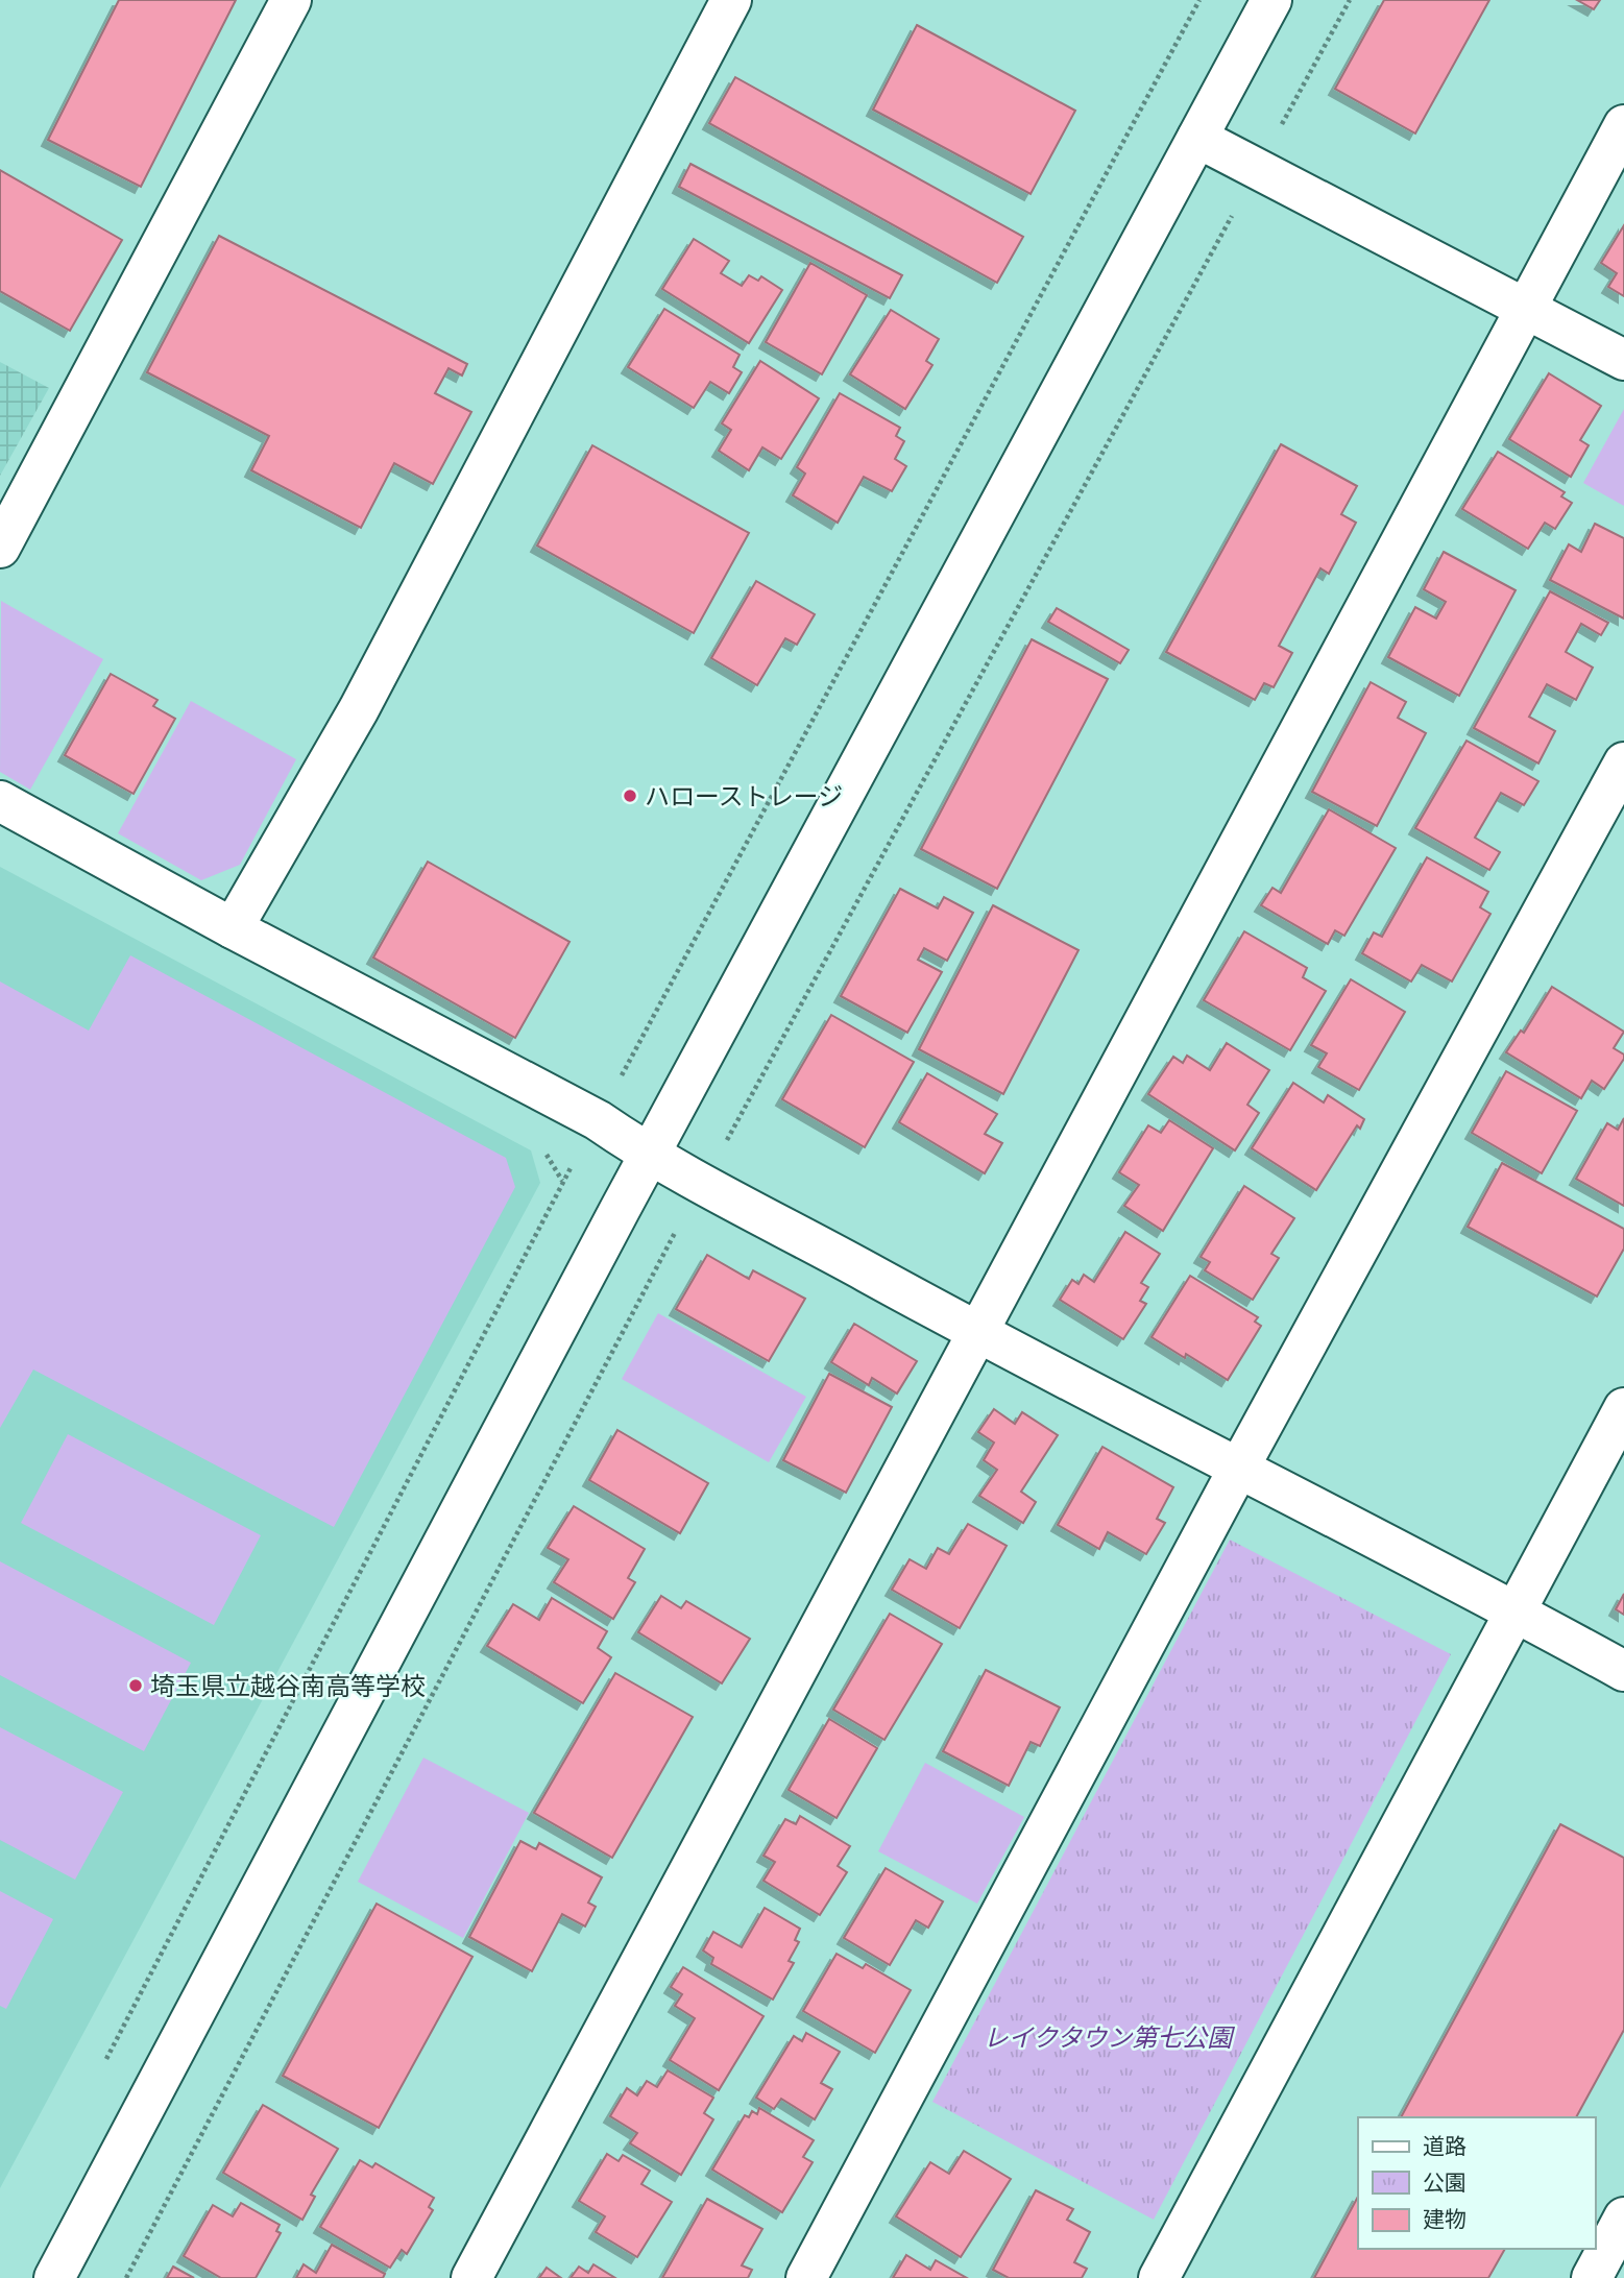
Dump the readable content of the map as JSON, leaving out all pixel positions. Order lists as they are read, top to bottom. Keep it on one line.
{"parks":["レイクタウン第七公園"],"places":["ハローストレージ","埼玉県立越谷南高等学校"],"legend":["道路","公園","建物"]}
